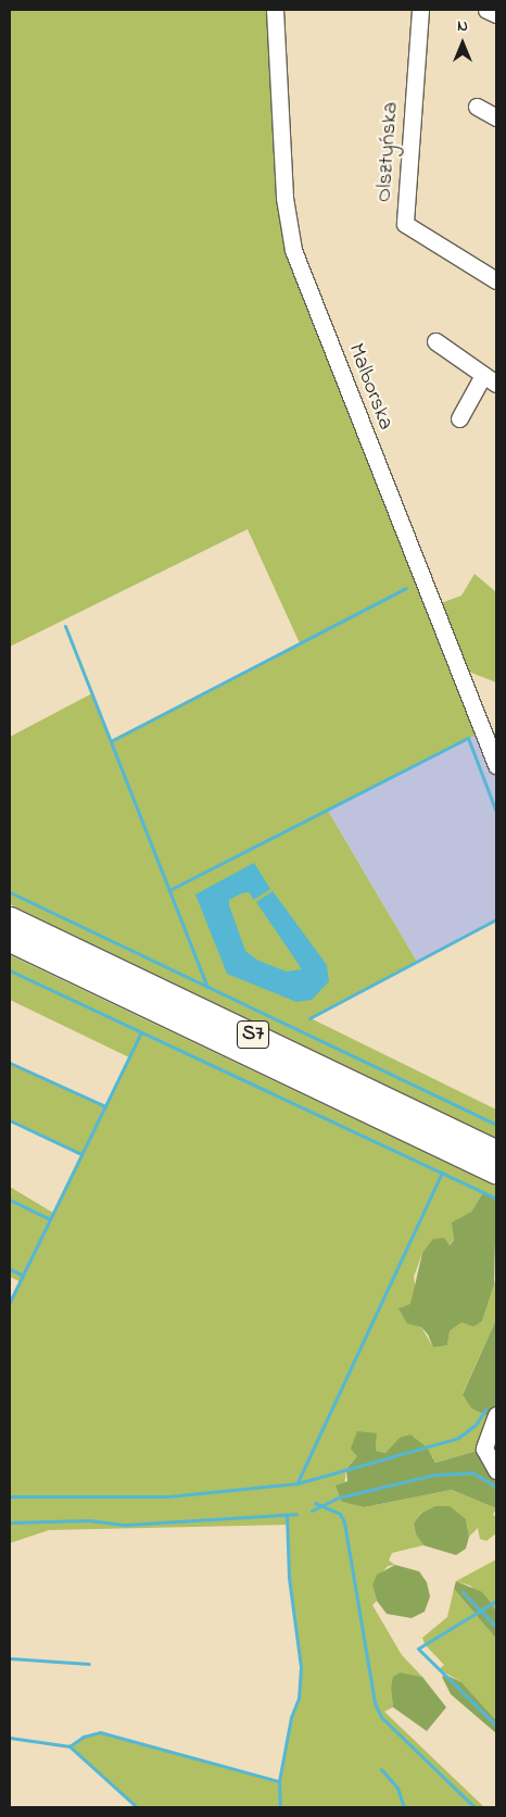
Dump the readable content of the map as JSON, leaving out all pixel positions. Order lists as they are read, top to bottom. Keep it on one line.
{"streets":{"highway":["S7"],"street":["Olsztyńska","Malborska"]},"north":"top"}
